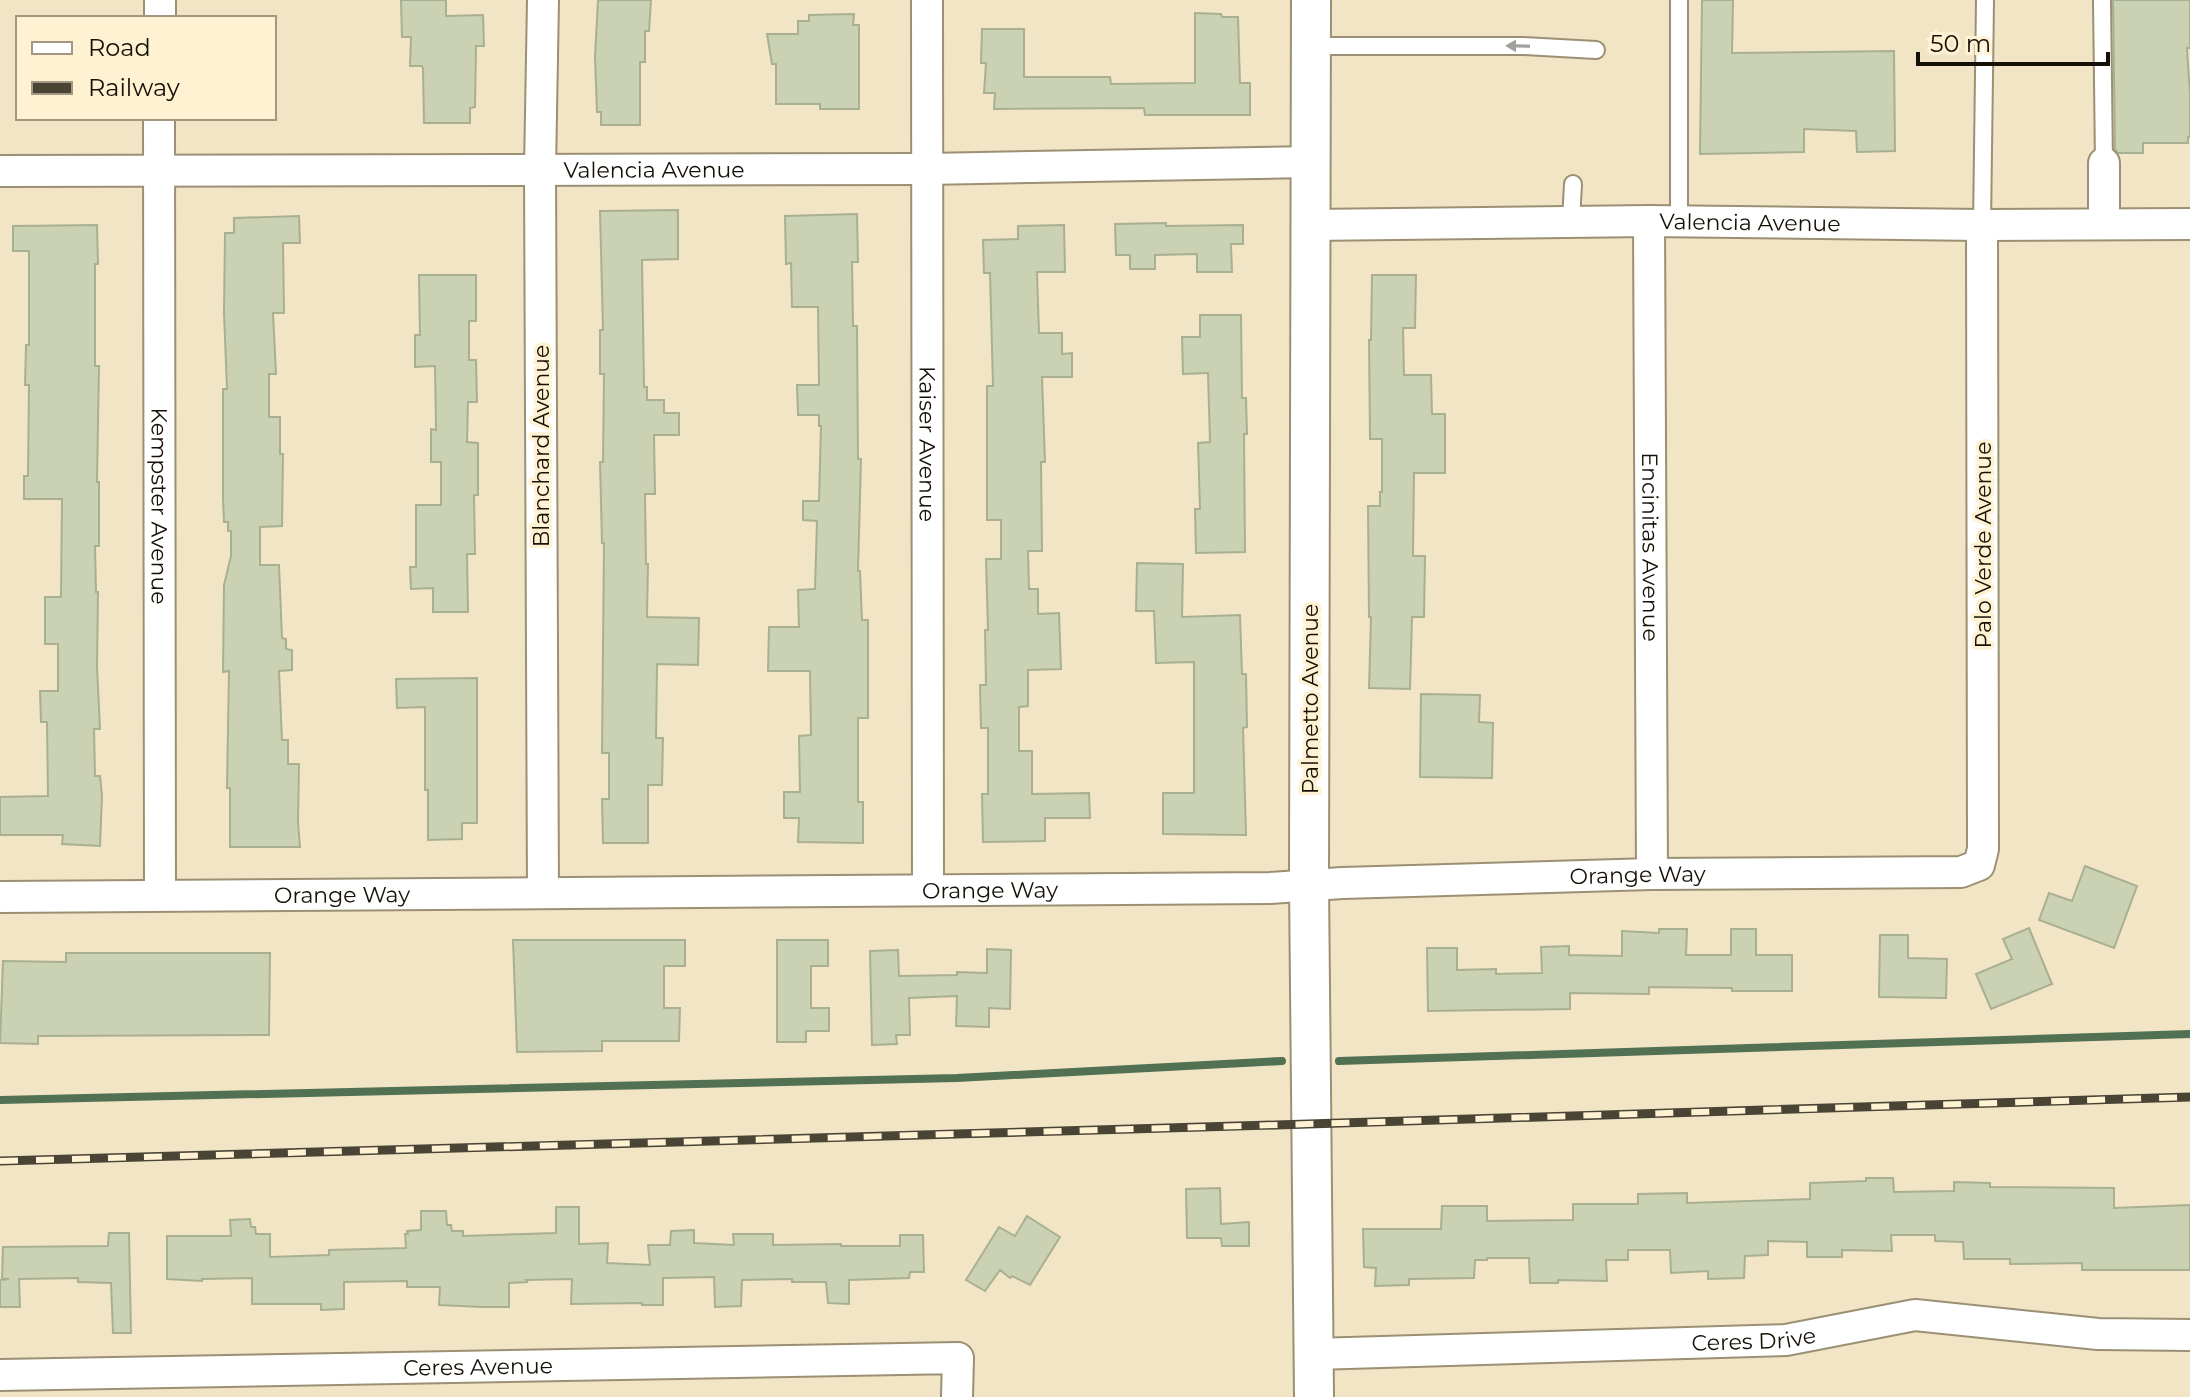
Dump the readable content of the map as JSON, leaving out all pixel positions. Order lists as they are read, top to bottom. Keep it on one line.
{"streets":{"street":["Valencia Avenue","Kaiser Avenue","Blanchard Avenue","Kempster Avenue","Palo Verde Avenue","Encinitas Avenue","Palmetto Avenue","Orange Way","Ceres Drive","Ceres Avenue"]},"crossings":[["Valencia Avenue","Kaiser Avenue"],["Valencia Avenue","Blanchard Avenue"],["Valencia Avenue","Kempster Avenue"],["Valencia Avenue","Palo Verde Avenue"],["Valencia Avenue","Encinitas Avenue"],["Valencia Avenue","Palmetto Avenue"],["Kaiser Avenue","Orange Way"],["Blanchard Avenue","Orange Way"],["Kempster Avenue","Orange Way"],["Palo Verde Avenue","Orange Way"],["Encinitas Avenue","Orange Way"],["Palmetto Avenue","Orange Way"],["Palmetto Avenue","Ceres Drive"]],"legend":["Road","Railway"],"scale_bar":"50 m"}
